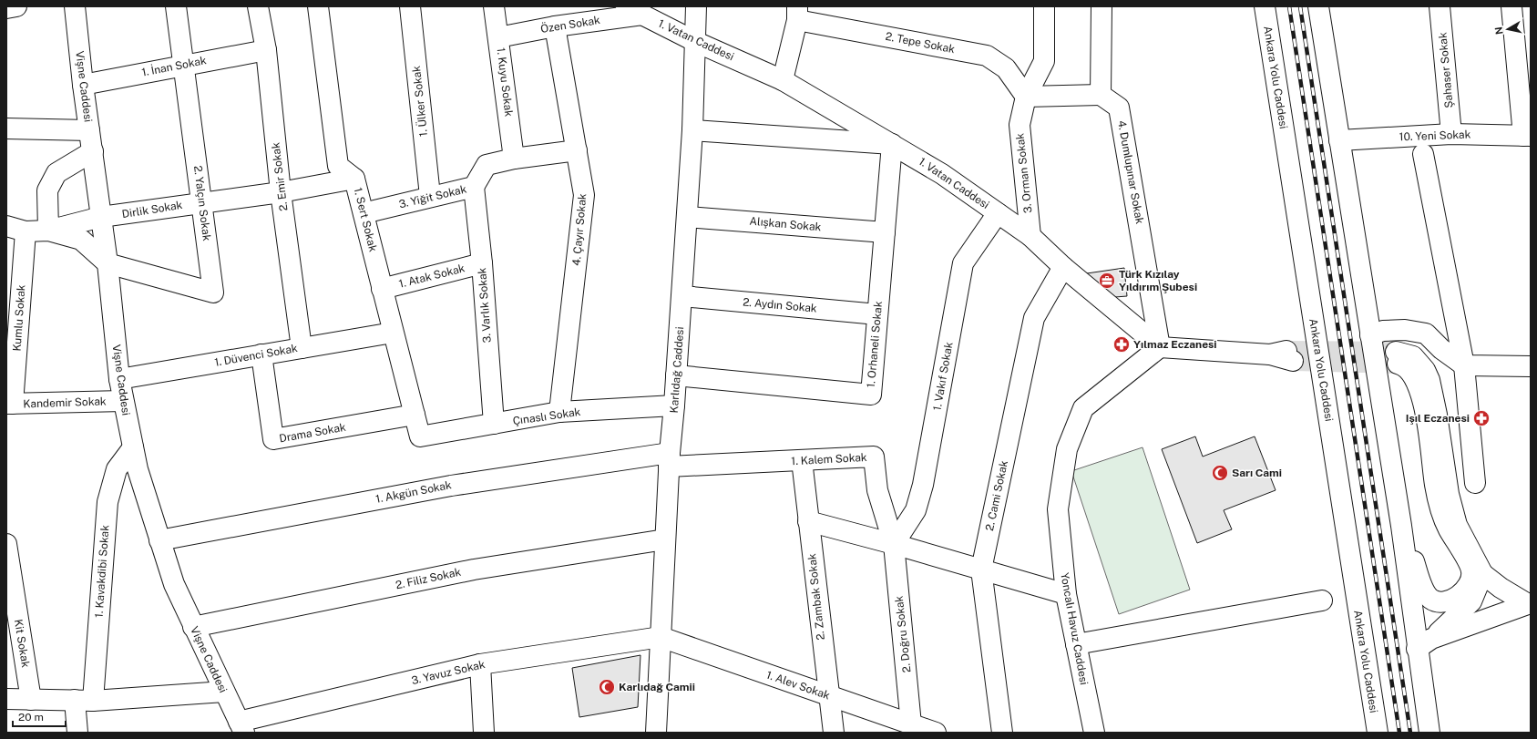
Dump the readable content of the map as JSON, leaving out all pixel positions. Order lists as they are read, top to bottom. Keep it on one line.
{"streets":{"main road":["Özen Sokak","1. Vatan Caddesi","2. Tepe Sokak","1. İnan Sokak","Şahaser Sokak","Ankara Yolu Caddesi","1. Kuyu Sokak","Vişne Caddesi","1. Ülker Sokak","10. Yeni Sokak","4. Dumlupınar Sokak","3. Orman Sokak","2. Emir Sokak","3. Yiğit Sokak","2. Yalçın Sokak","Dirlik Sokak","1. Sert Sokak","Alışkan Sokak","4. Çayır Sokak","1. Atak Sokak","3. Varlık Sokak","2. Aydın Sokak","Kumlu Sokak","1. Orhaneli Sokak","1. Düvenci Sokak","Karlıdağ Caddesi","1. Vakıf Sokak","Kandemir Sokak","Çınaslı Sokak","Drama Sokak","1. Kalem Sokak","1. Akgün Sokak","2. Cami Sokak","1. Kavakdibi Sokak","2. Filiz Sokak","2. Zambak Sokak","Yoncalı Havuz Caddesi","2. Doğru Sokak","Kit Sokak","3. Yavuz Sokak","1. Alev Sokak"]},"crossings":[["Özen Sokak","1. Vatan Caddesi"],["Özen Sokak","1. Kuyu Sokak"],["Özen Sokak","4. Çayır Sokak"],["1. Vatan Caddesi","4. Dumlupınar Sokak"],["1. Vatan Caddesi","3. Orman Sokak"],["1. Vatan Caddesi","1. Orhaneli Sokak"],["1. Vatan Caddesi","Karlıdağ Caddesi"],["1. Vatan Caddesi","1. Vakıf Sokak"],["1. Vatan Caddesi","2. Cami Sokak"],["1. Vatan Caddesi","Yoncalı Havuz Caddesi"],["2. Tepe Sokak","3. Orman Sokak"],["1. İnan Sokak","Vişne Caddesi"],["1. İnan Sokak","2. Emir Sokak"],["1. İnan Sokak","2. Yalçın Sokak"],["Şahaser Sokak","10. Yeni Sokak"],["1. Kuyu Sokak","3. Yiğit Sokak"],["Vişne Caddesi","2. Yalçın Sokak"],["Vişne Caddesi","Dirlik Sokak"],["Vişne Caddesi","1. Düvenci Sokak"],["Vişne Caddesi","Kandemir Sokak"],["Vişne Caddesi","1. Akgün Sokak"],["Vişne Caddesi","1. Kavakdibi Sokak"],["Vişne Caddesi","2. Filiz Sokak"],["Vişne Caddesi","3. Yavuz Sokak"],["1. Ülker Sokak","3. Yiğit Sokak"],["4. Dumlupınar Sokak","Yoncalı Havuz Caddesi"],["2. Emir Sokak","Dirlik Sokak"],["2. Emir Sokak","1. Düvenci Sokak"],["3. Yiğit Sokak","1. Sert Sokak"],["3. Yiğit Sokak","4. Çayır Sokak"],["3. Yiğit Sokak","3. Varlık Sokak"],["2. Yalçın Sokak","Dirlik Sokak"],["Dirlik Sokak","1. Sert Sokak"],["1. Sert Sokak","1. Atak Sokak"],["1. Sert Sokak","1. Düvenci Sokak"],["1. Sert Sokak","Çınaslı Sokak"],["1. Sert Sokak","Drama Sokak"],["Alışkan Sokak","1. Orhaneli Sokak"],["Alışkan Sokak","Karlıdağ Caddesi"],["4. Çayır Sokak","Çınaslı Sokak"],["1. Atak Sokak","3. Varlık Sokak"],["3. Varlık Sokak","Çınaslı Sokak"],["2. Aydın Sokak","1. Orhaneli Sokak"],["2. Aydın Sokak","Karlıdağ Caddesi"],["Kumlu Sokak","Kandemir Sokak"],["1. Orhaneli Sokak","Karlıdağ Caddesi"],["1. Düvenci Sokak","Drama Sokak"],["Karlıdağ Caddesi","Çınaslı Sokak"],["Karlıdağ Caddesi","1. Kalem Sokak"],["Karlıdağ Caddesi","1. Akgün Sokak"],["Karlıdağ Caddesi","2. Filiz Sokak"],["Karlıdağ Caddesi","3. Yavuz Sokak"],["Karlıdağ Caddesi","1. Alev Sokak"],["1. Vakıf Sokak","1. Kalem Sokak"],["1. Vakıf Sokak","2. Doğru Sokak"],["1. Kalem Sokak","1. Akgün Sokak"],["1. Kalem Sokak","2. Zambak Sokak"],["1. Kalem Sokak","2. Doğru Sokak"],["2. Zambak Sokak","1. Alev Sokak"],["2. Doğru Sokak","1. Alev Sokak"],["3. Yavuz Sokak","1. Alev Sokak"]],"places":{"office":["Türk Kızılay Yıldırım Şubesi"],"pharmacy":["Yılmaz Eczanesi","Işıl Eczanesi"],"mosque":["Sarı Cami","Karlıdağ Camii"]},"scale_bar":"20 m","north":"left"}
